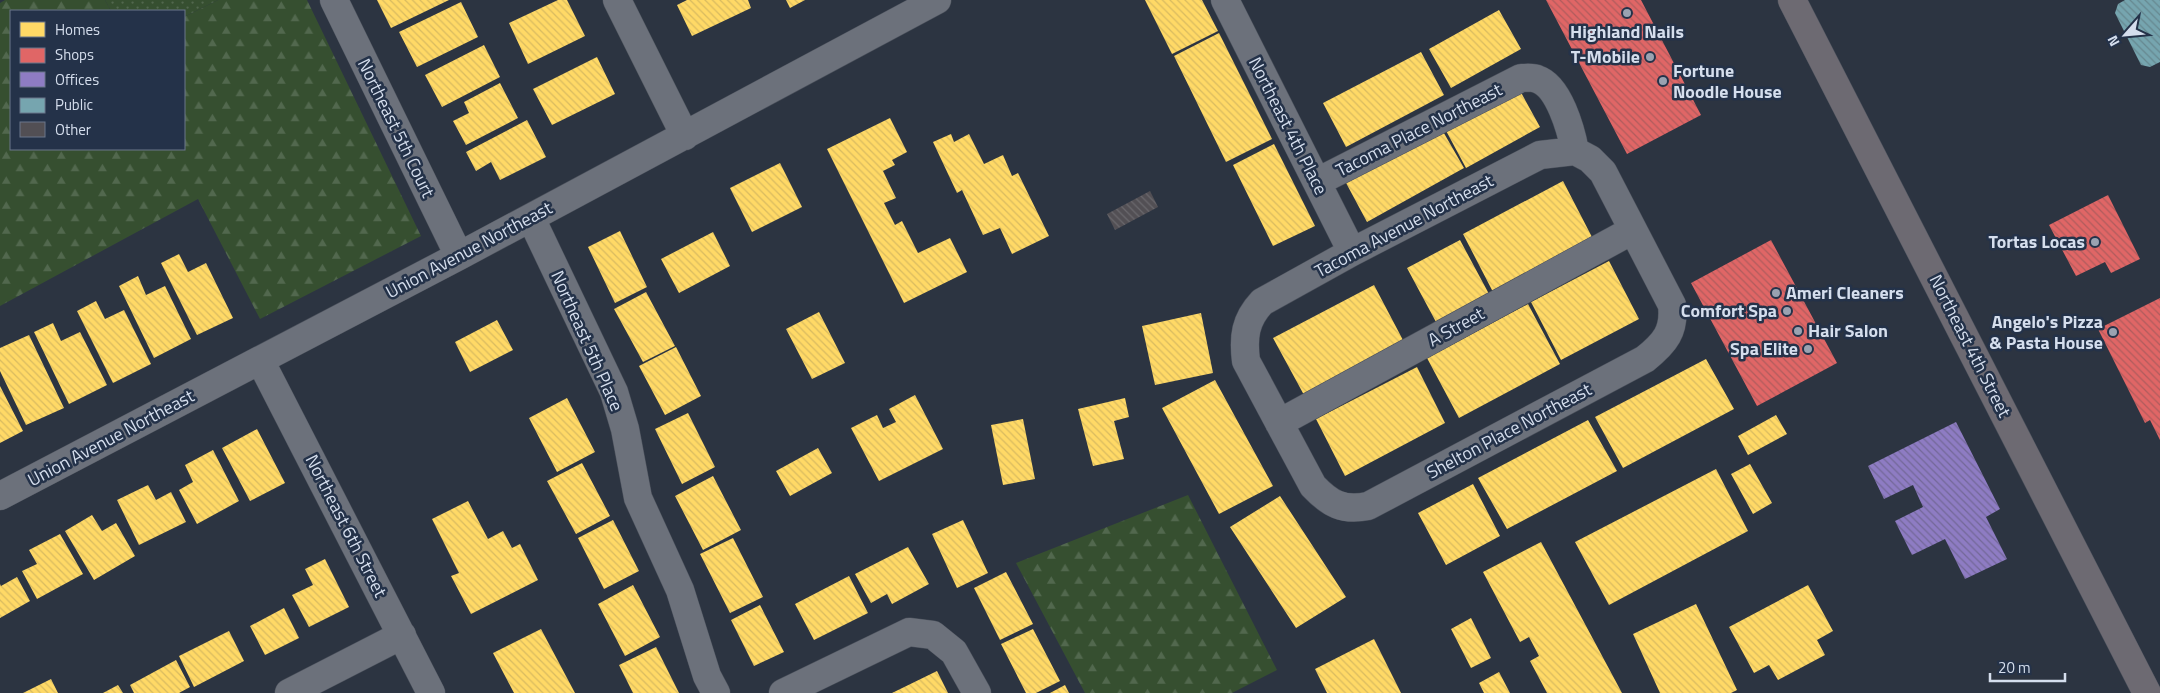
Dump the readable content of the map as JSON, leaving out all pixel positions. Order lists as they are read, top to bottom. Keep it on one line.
{"streets":{"main road":["Northeast 4th Street"],"street":["Northeast 4th Place","Northeast 5th Court","Tacoma Place Northeast","Tacoma Avenue Northeast","Union Avenue Northeast","A Street","Northeast 5th Place","Shelton Place Northeast","Northeast 6th Street"]},"crossings":[["Northeast 4th Place","Tacoma Place Northeast"],["Northeast 4th Place","Tacoma Avenue Northeast"],["Northeast 5th Court","Union Avenue Northeast"],["Tacoma Place Northeast","Tacoma Avenue Northeast"],["Tacoma Avenue Northeast","A Street"],["Tacoma Avenue Northeast","Shelton Place Northeast"],["Union Avenue Northeast","Northeast 5th Place"],["Union Avenue Northeast","Northeast 6th Street"],["A Street","Shelton Place Northeast"]],"places":["Highland Nails","T-Mobile","Fortune Noodle House","Tortas Locas","Ameri Cleaners","Comfort Spa","Hair Salon","Angelo's Pizza & Pasta House","Spa Elite"],"legend":["Homes","Shops","Offices","Public","Other"],"scale_bar":"20 m","north":"bottom left"}
